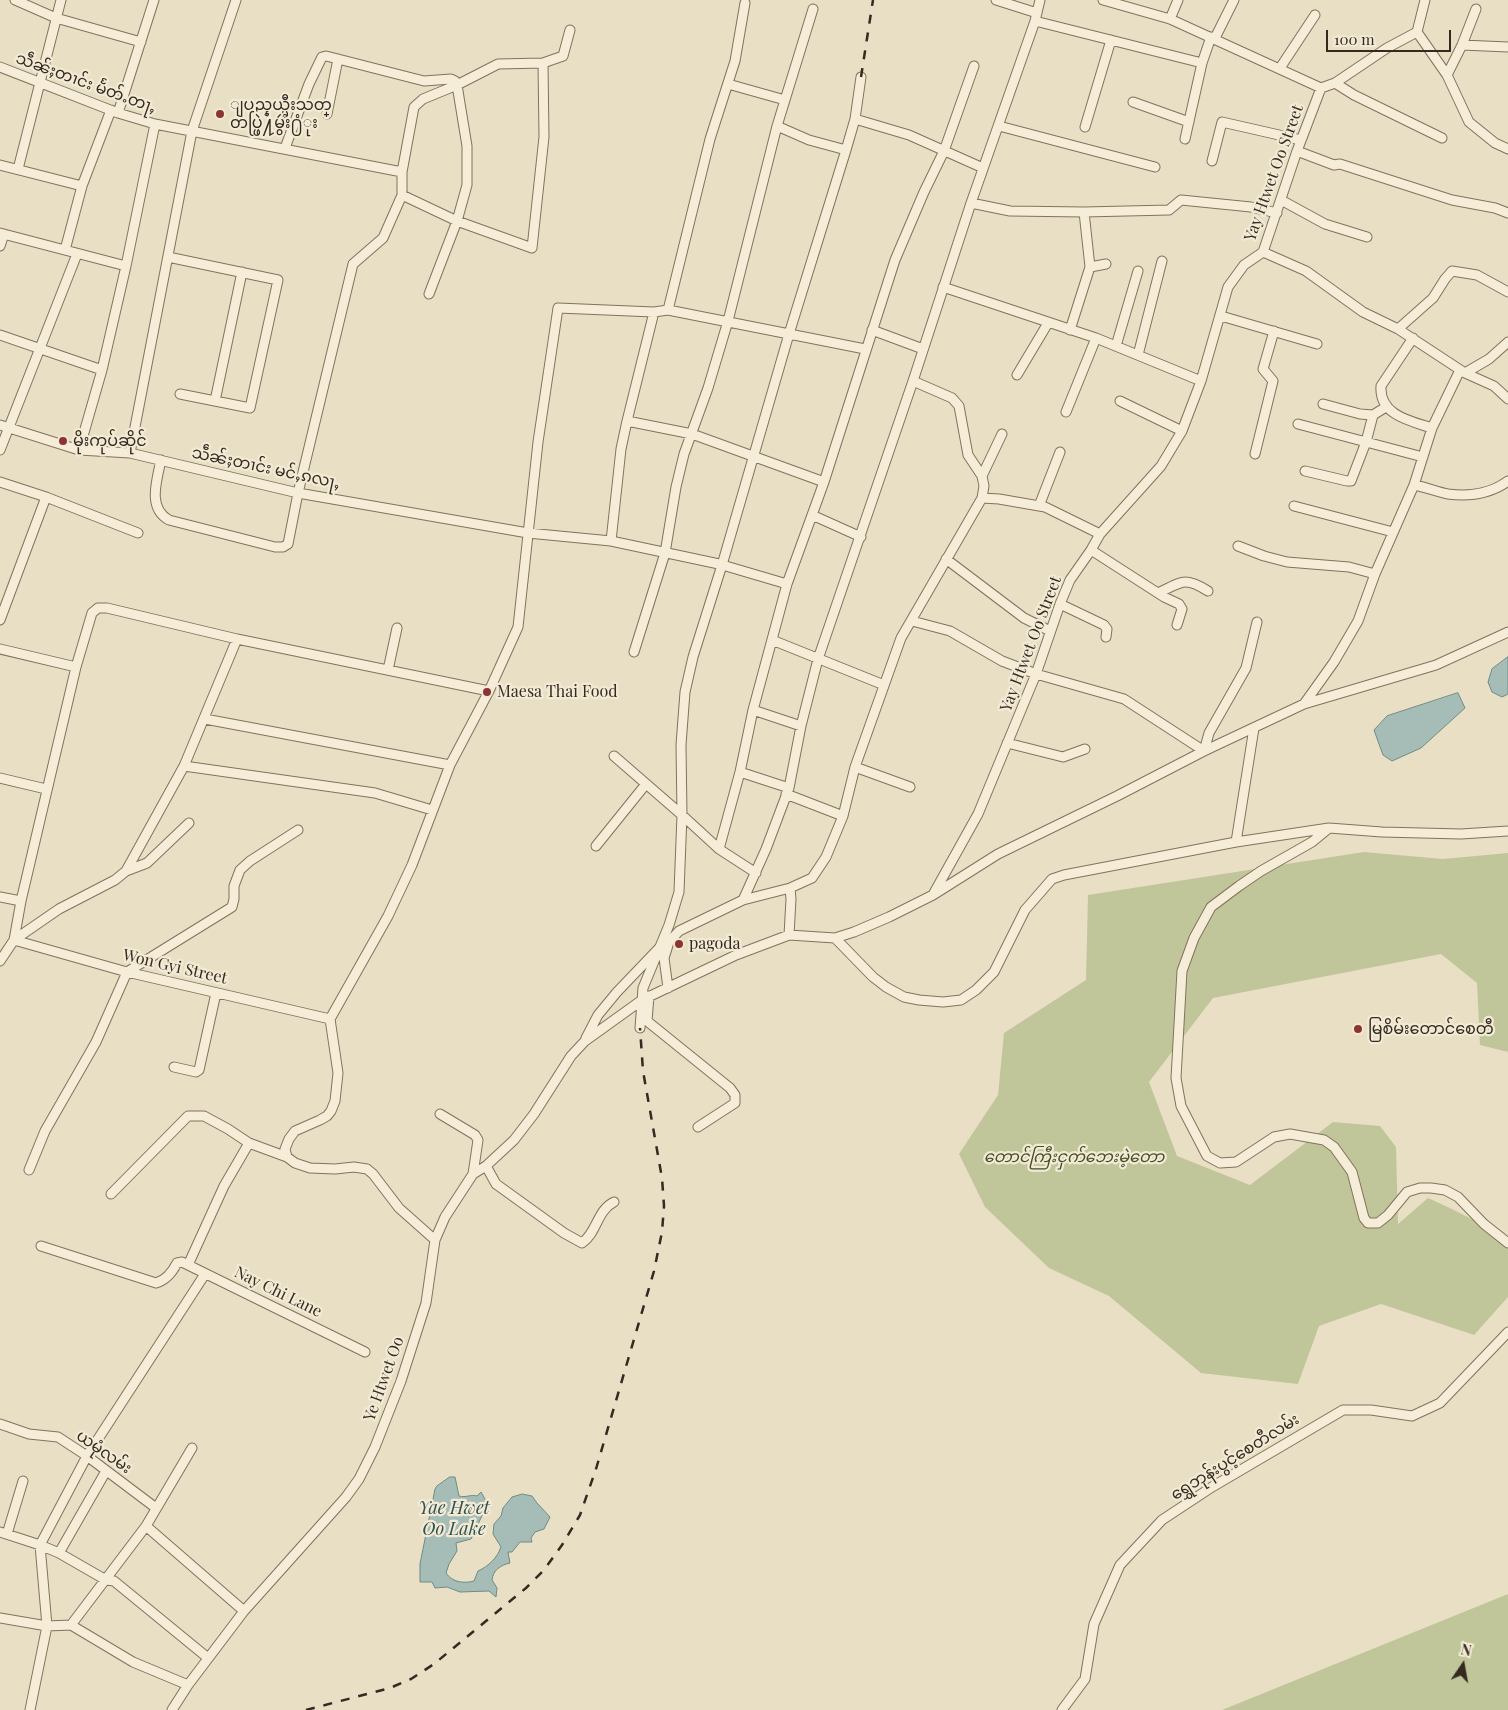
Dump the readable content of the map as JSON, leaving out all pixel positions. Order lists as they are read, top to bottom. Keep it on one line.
{"streets":{"street":["သဵၼ်ႈတၢင်း မႅတ်ႉတႃႇ","Yay Htwet Oo Street","သဵၼ်ႈတၢင်း မင်ႇၵလႃႇ","Won Gyi Street","Nay Chi Lane","Ye Htwet Oo","ယမုံလမ်း","ရွှေဘုန်းပွင့်စေတီလမ်း"]},"water":["Yae Hwet Oo Lake"],"parks":["တောင်ကြီးငှက်ဘေးမဲ့တော"],"places":["ျပည္နယ္မီးသတ္ တပ္ဖြဲ႔မွဴး႐ံုး","မိုးကုပ်ဆိုင်","Maesa Thai Food","pagoda","မြစိမ်းတောင်စေတီ"],"scale_bar":"100 m","north":"top"}
